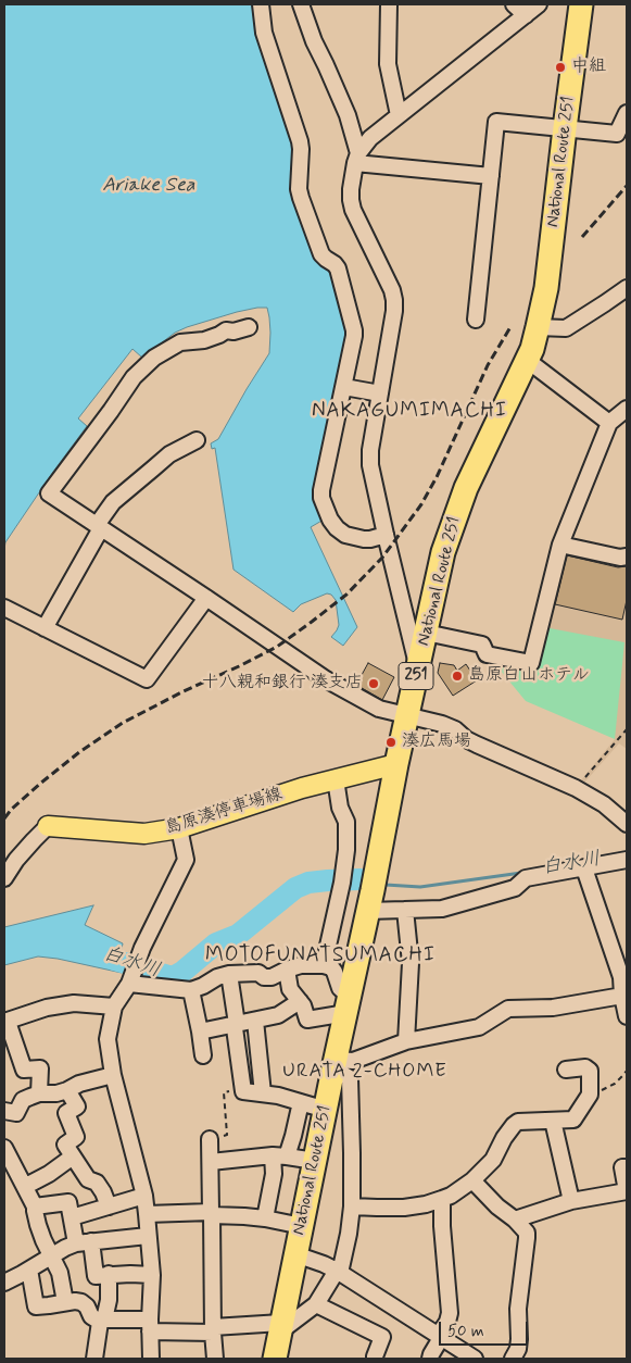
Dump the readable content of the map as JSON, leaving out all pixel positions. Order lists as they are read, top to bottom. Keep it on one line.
{"streets":{"highway":["National Route 251","251"],"main road":["島原湊停車場線"]},"crossings":[["National Route 251","島原湊停車場線"]],"districts":["NAKAGUMIMACHI","MOTOFUNATSUMACHI","URATA 2-CHOME"],"water":["Ariake Sea","白水川"],"places":["中組","島原白山ホテル","十八親和銀行 湊支店","湊広馬場"],"scale_bar":"50 m"}
